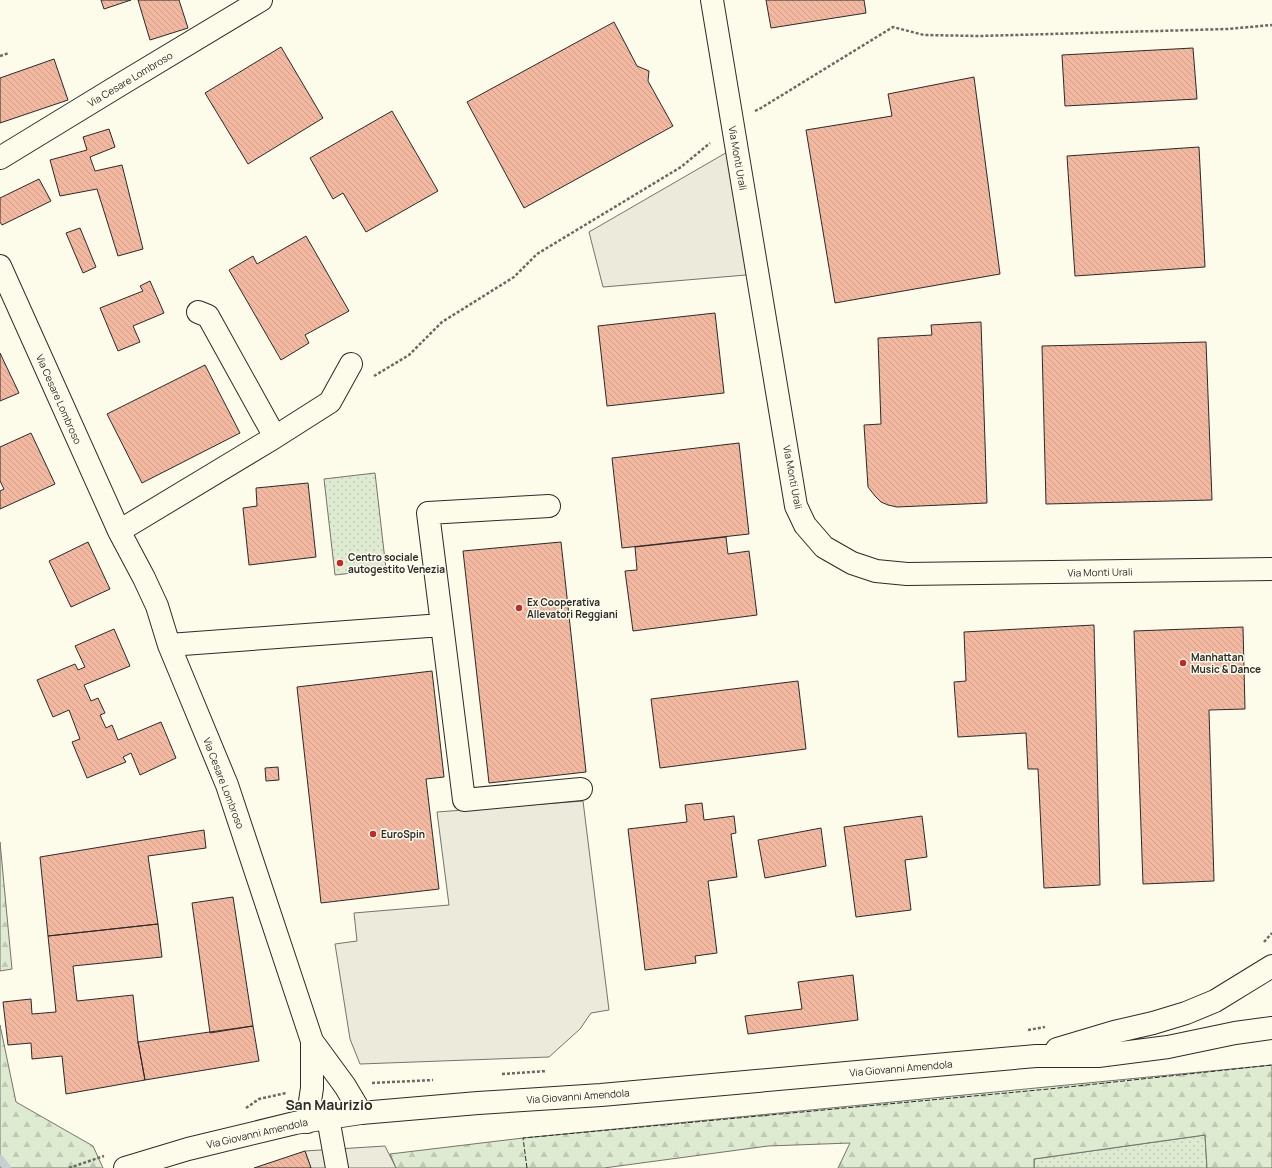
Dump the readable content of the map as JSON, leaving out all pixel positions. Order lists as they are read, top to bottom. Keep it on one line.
{"streets":{"street":["Via Cesare Lombroso","Via Monti Urali","Via Giovanni Amendola"]},"crossings":[["Via Cesare Lombroso","Via Giovanni Amendola"]],"districts":["San Maurizio"],"places":["Centro sociale autogestito Venezia","Ex Cooperativa Allevatori Reggiani","Manhattan Music & Dance","EuroSpin"]}
